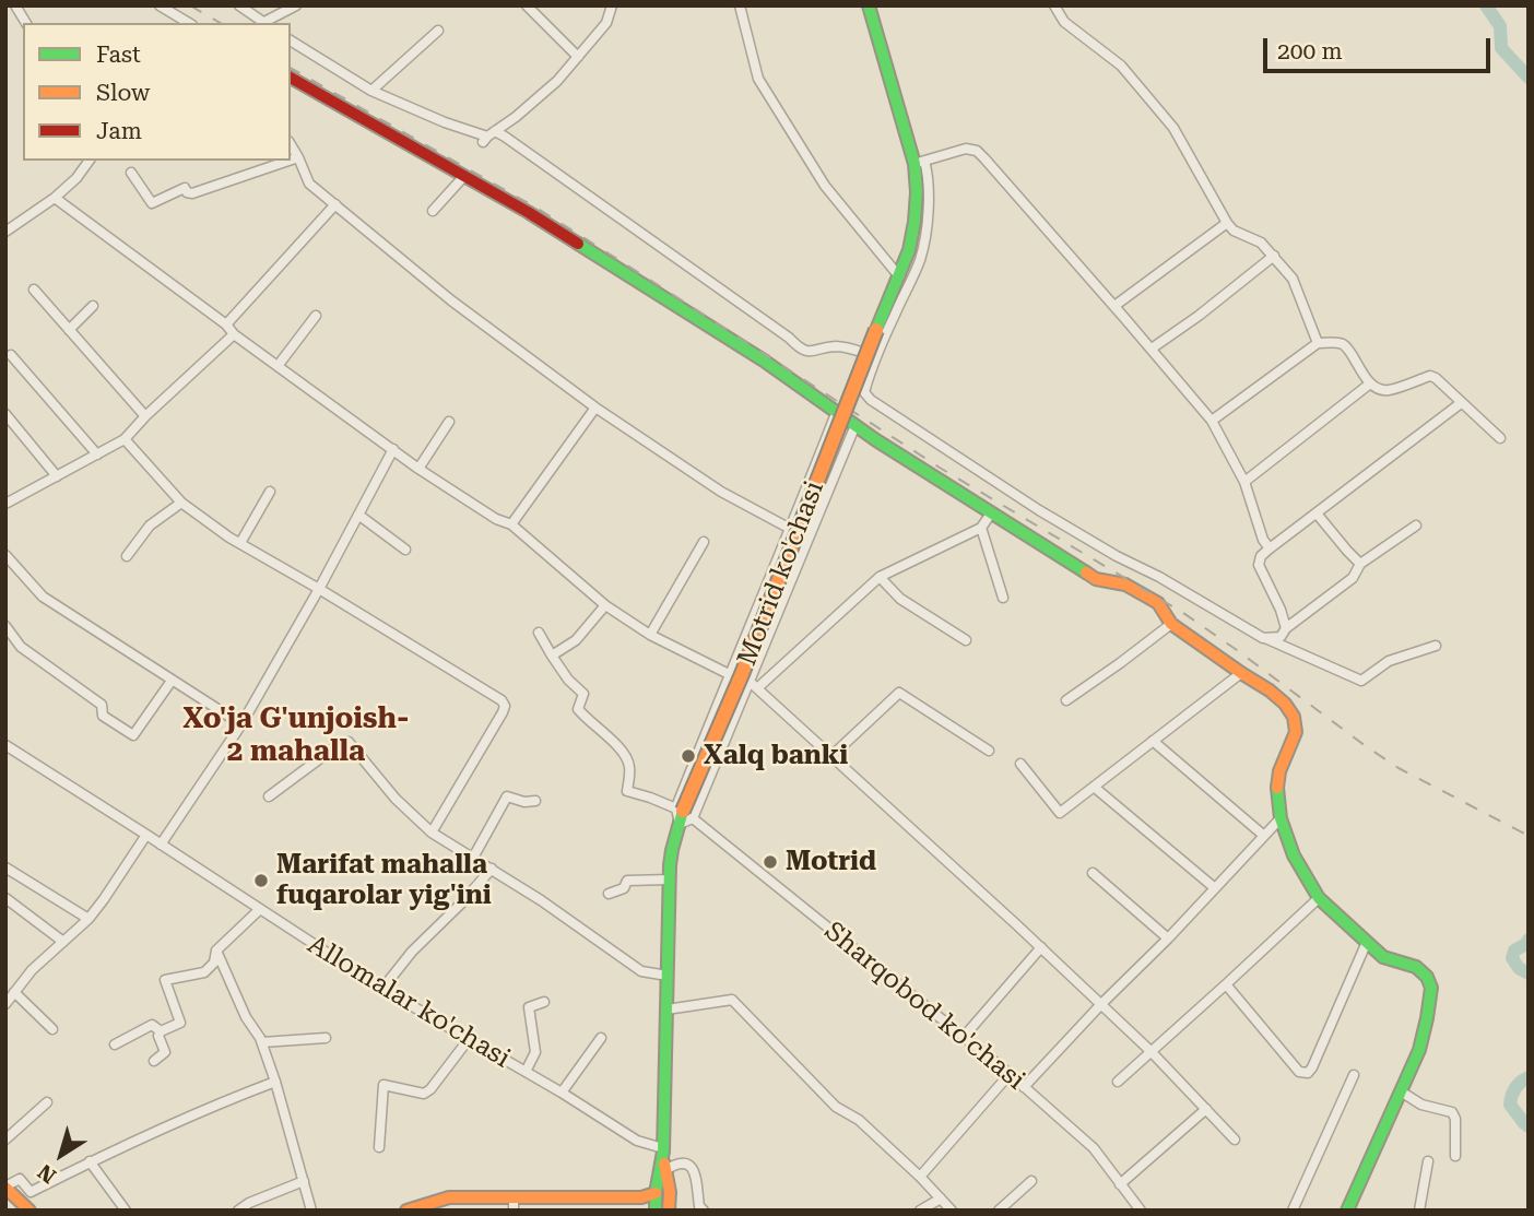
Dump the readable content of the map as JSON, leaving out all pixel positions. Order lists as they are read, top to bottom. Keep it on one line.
{"streets":{"street":["Motrid ko'chasi","Allomalar ko'chasi","Sharqobod ko'chasi"]},"crossings":[["Motrid ko'chasi","Allomalar ko'chasi"],["Motrid ko'chasi","Sharqobod ko'chasi"]],"districts":["Xo'ja G'unjoish- 2 mahalla"],"places":["Xalq banki","Motrid","Marifat mahalla fuqarolar yig'ini"],"legend":["Fast","Slow","Jam"],"scale_bar":"200 m","north":"bottom left"}
